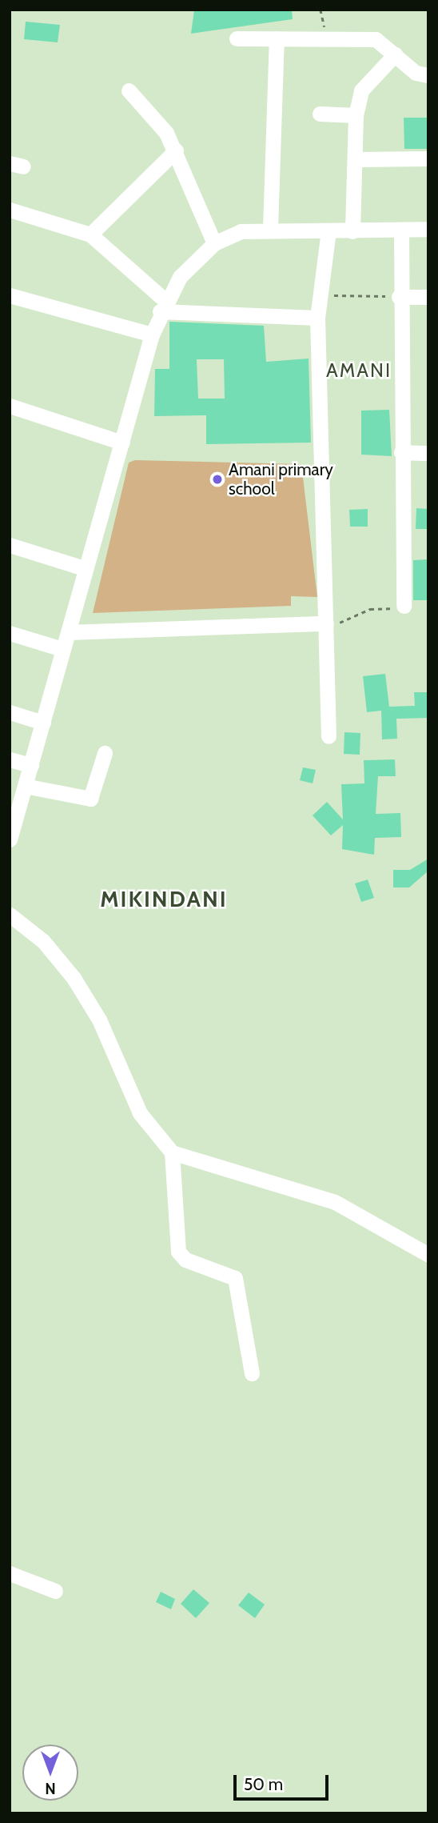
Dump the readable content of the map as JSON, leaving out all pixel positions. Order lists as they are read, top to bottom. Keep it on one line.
{"districts":["AMANI","MIKINDANI"],"places":["Amani primary school"],"scale_bar":"50 m","north":"bottom"}
